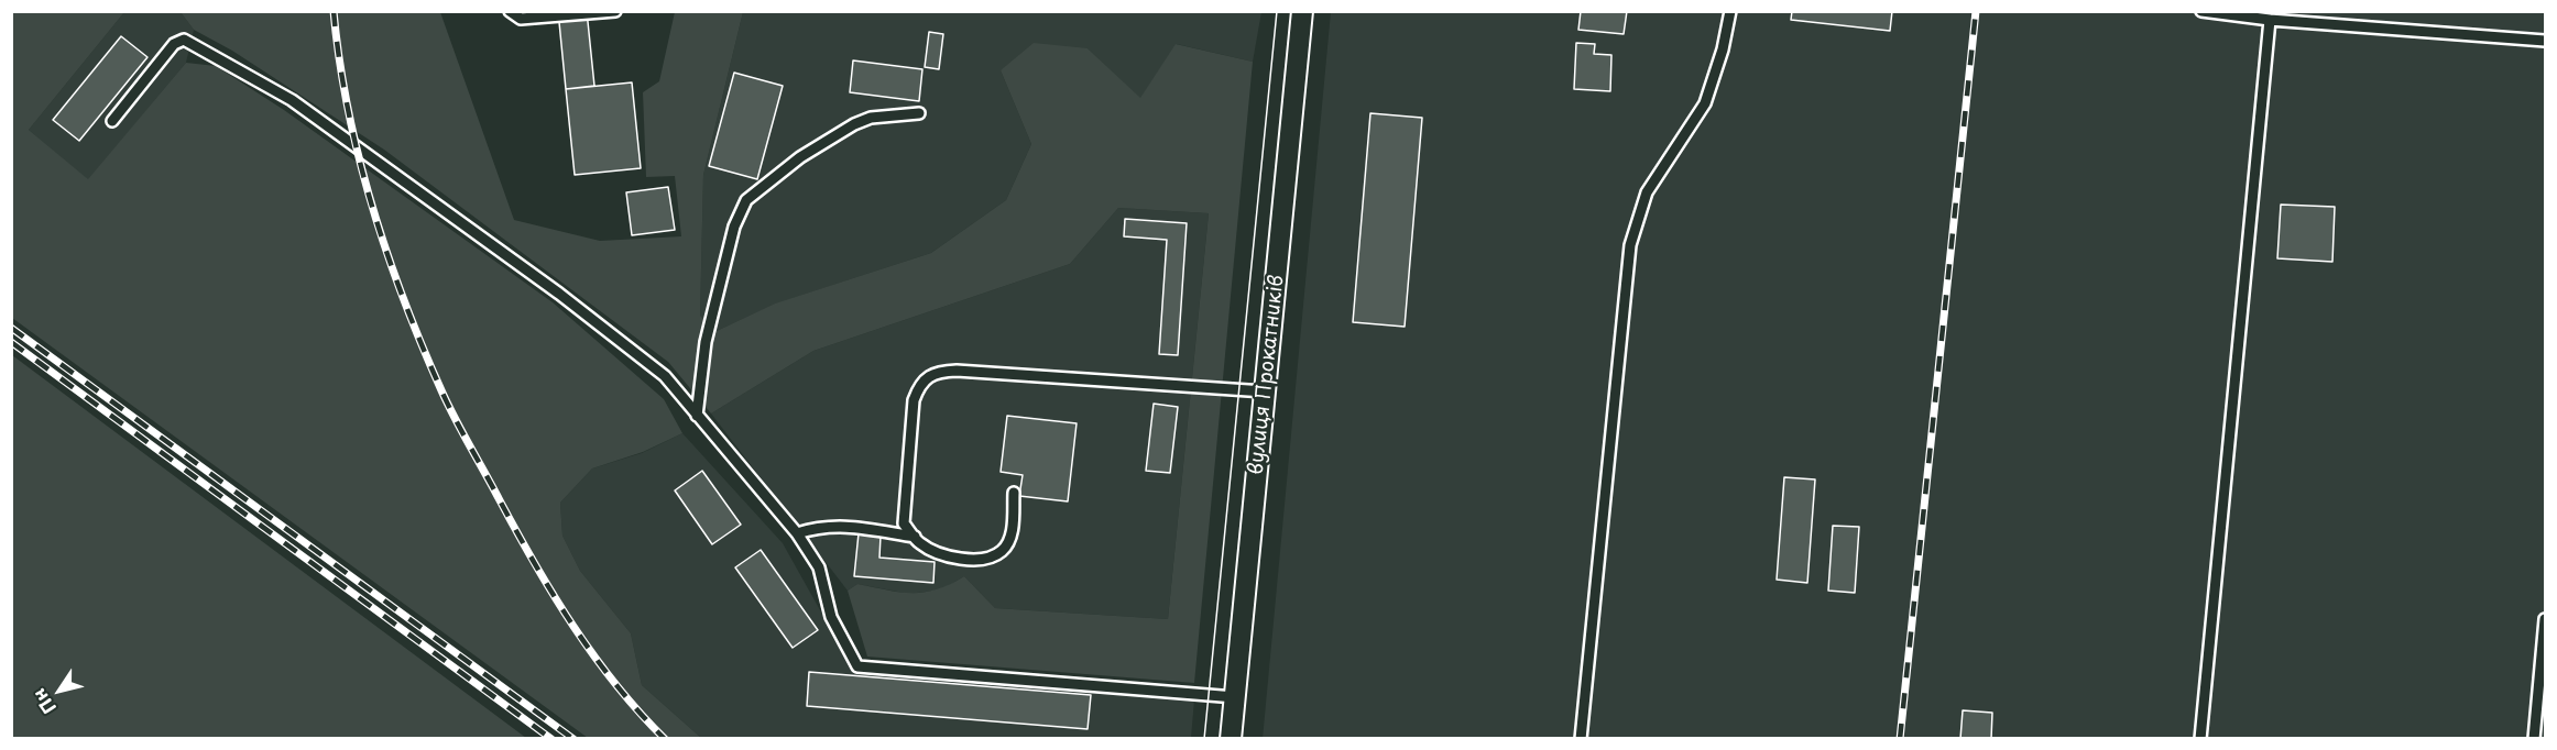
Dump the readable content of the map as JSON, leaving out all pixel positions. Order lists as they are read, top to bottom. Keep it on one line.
{"streets":{"street":["вулиця Прокатників"]},"north":"bottom left"}
